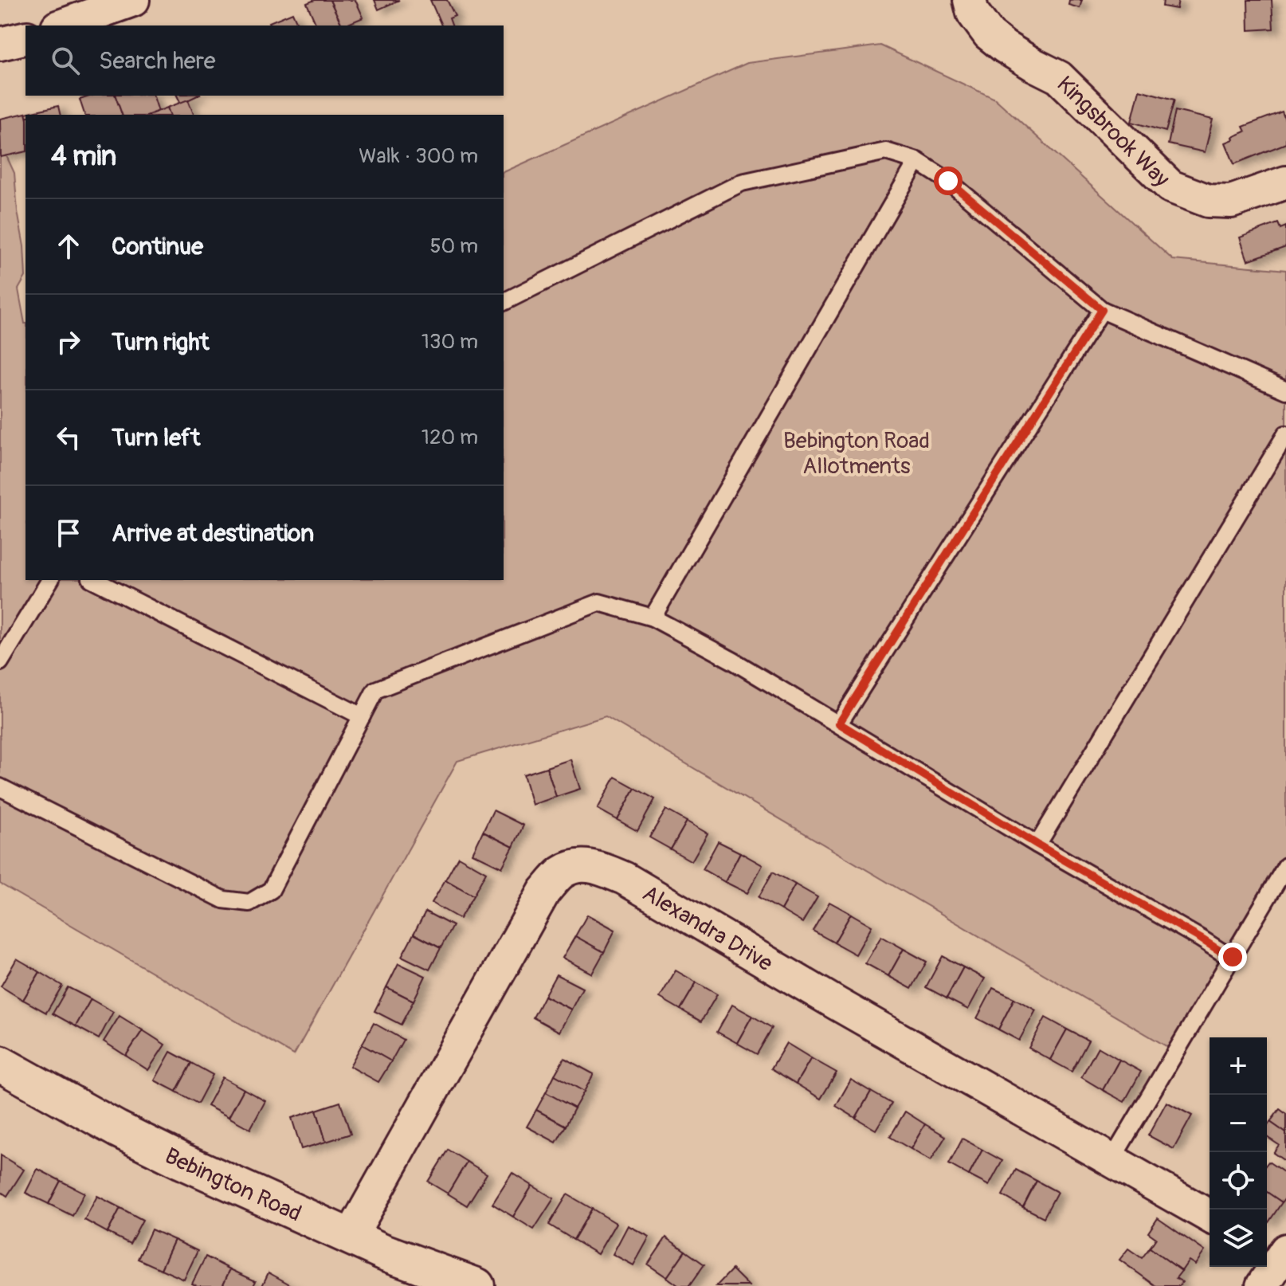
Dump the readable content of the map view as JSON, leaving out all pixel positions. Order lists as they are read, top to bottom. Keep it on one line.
{"streets":{"main road":["Bebington Road"],"street":["Kingsbrook Way","Alexandra Drive"]},"crossings":[["Alexandra Drive","Bebington Road"]],"parks":["Bebington Road Allotments"],"page":{"search":"Search here","heading":["4 min","Walk · 300 m"],"list":[["Continue","50 m"],["Turn right","130 m"],["Turn left","120 m"],"Arrive at destination"],"map_buttons":["+","−"]}}
